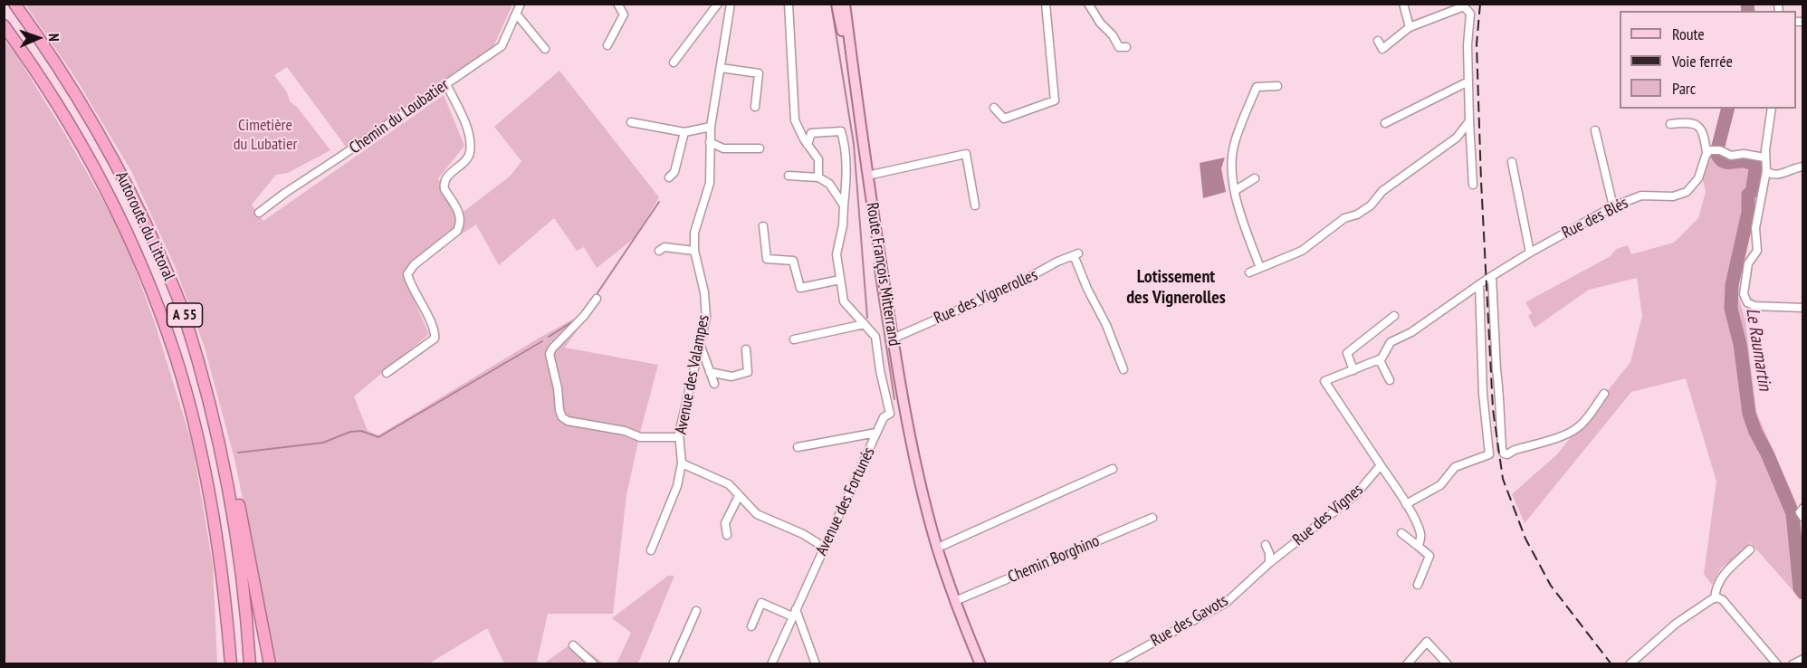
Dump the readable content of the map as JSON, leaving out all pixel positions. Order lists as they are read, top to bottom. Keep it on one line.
{"streets":{"highway":["Autoroute du Littoral","A 55"],"main road":["Route François Mitterrand"],"street":["Chemin du Loubatier","Rue des Blés","Rue des Vignerolles","Avenue des Valampes","Avenue des Fortunés","Rue des Vignes","Chemin Borghino","Rue des Gavots"]},"crossings":[["Route François Mitterrand","Rue des Vignerolles"],["Route François Mitterrand","Chemin Borghino"],["Rue des Vignes","Rue des Gavots"]],"districts":["Lotissement des Vignerolles"],"water":["Le Raumartin"],"parks":["Cimetière du Lubatier"],"legend":["Route","Voie ferrée","Parc"],"north":"right"}
